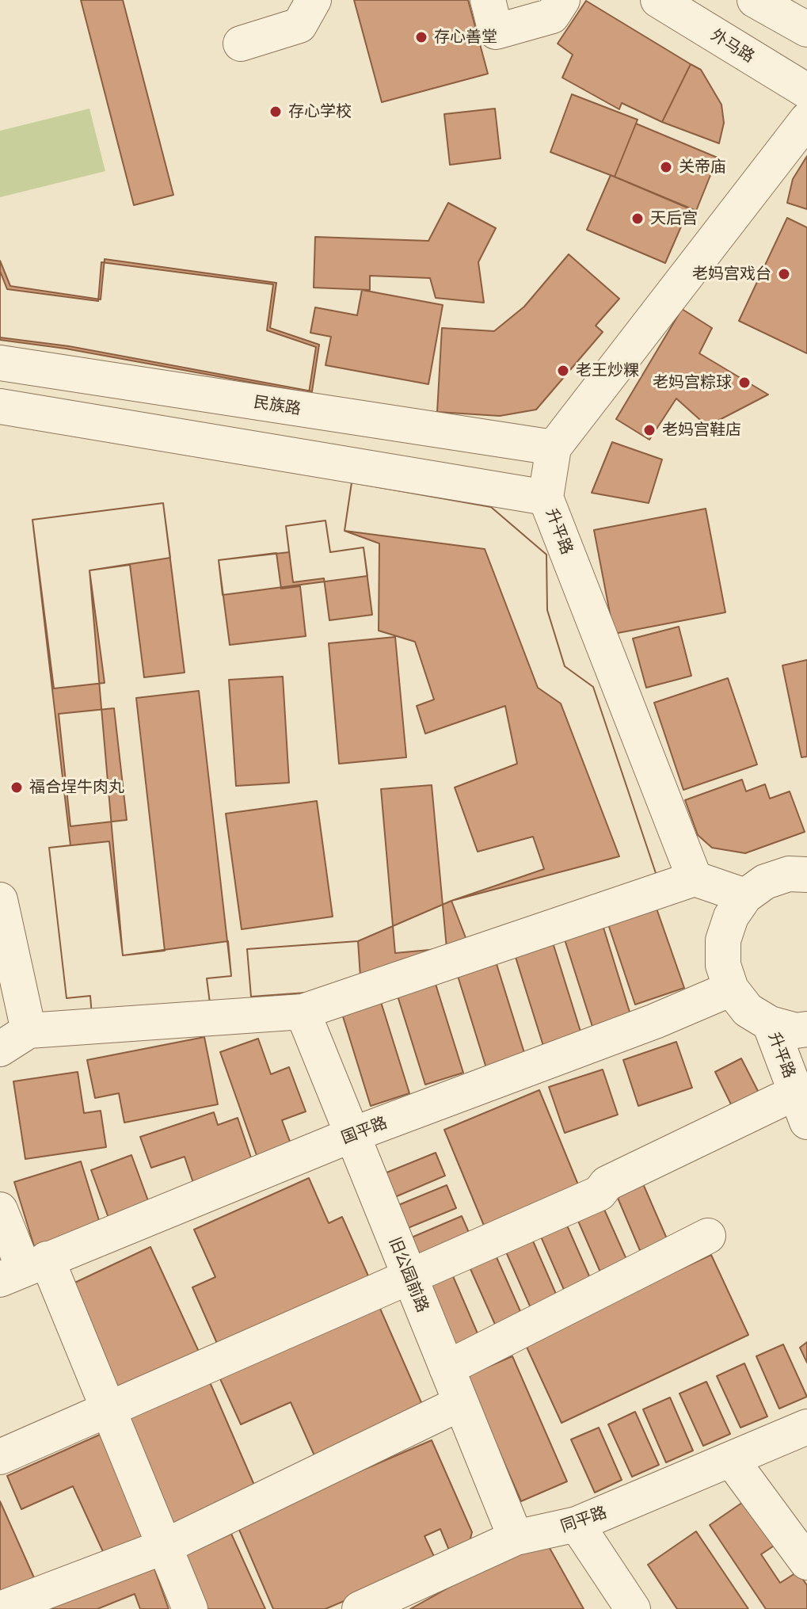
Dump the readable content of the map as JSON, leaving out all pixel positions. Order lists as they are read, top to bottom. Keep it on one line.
{"streets":{"street":["外马路","民族路","升平路","国平路","旧公园前路","同平路"]},"crossings":[["民族路","升平路"],["国平路","旧公园前路"],["旧公园前路","同平路"]],"places":["存心善堂","存心学校","关帝庙","天后宫","老妈宫戏台","老王炒粿","老妈宫粽球","老妈宫鞋店","福合埕牛肉丸"]}
